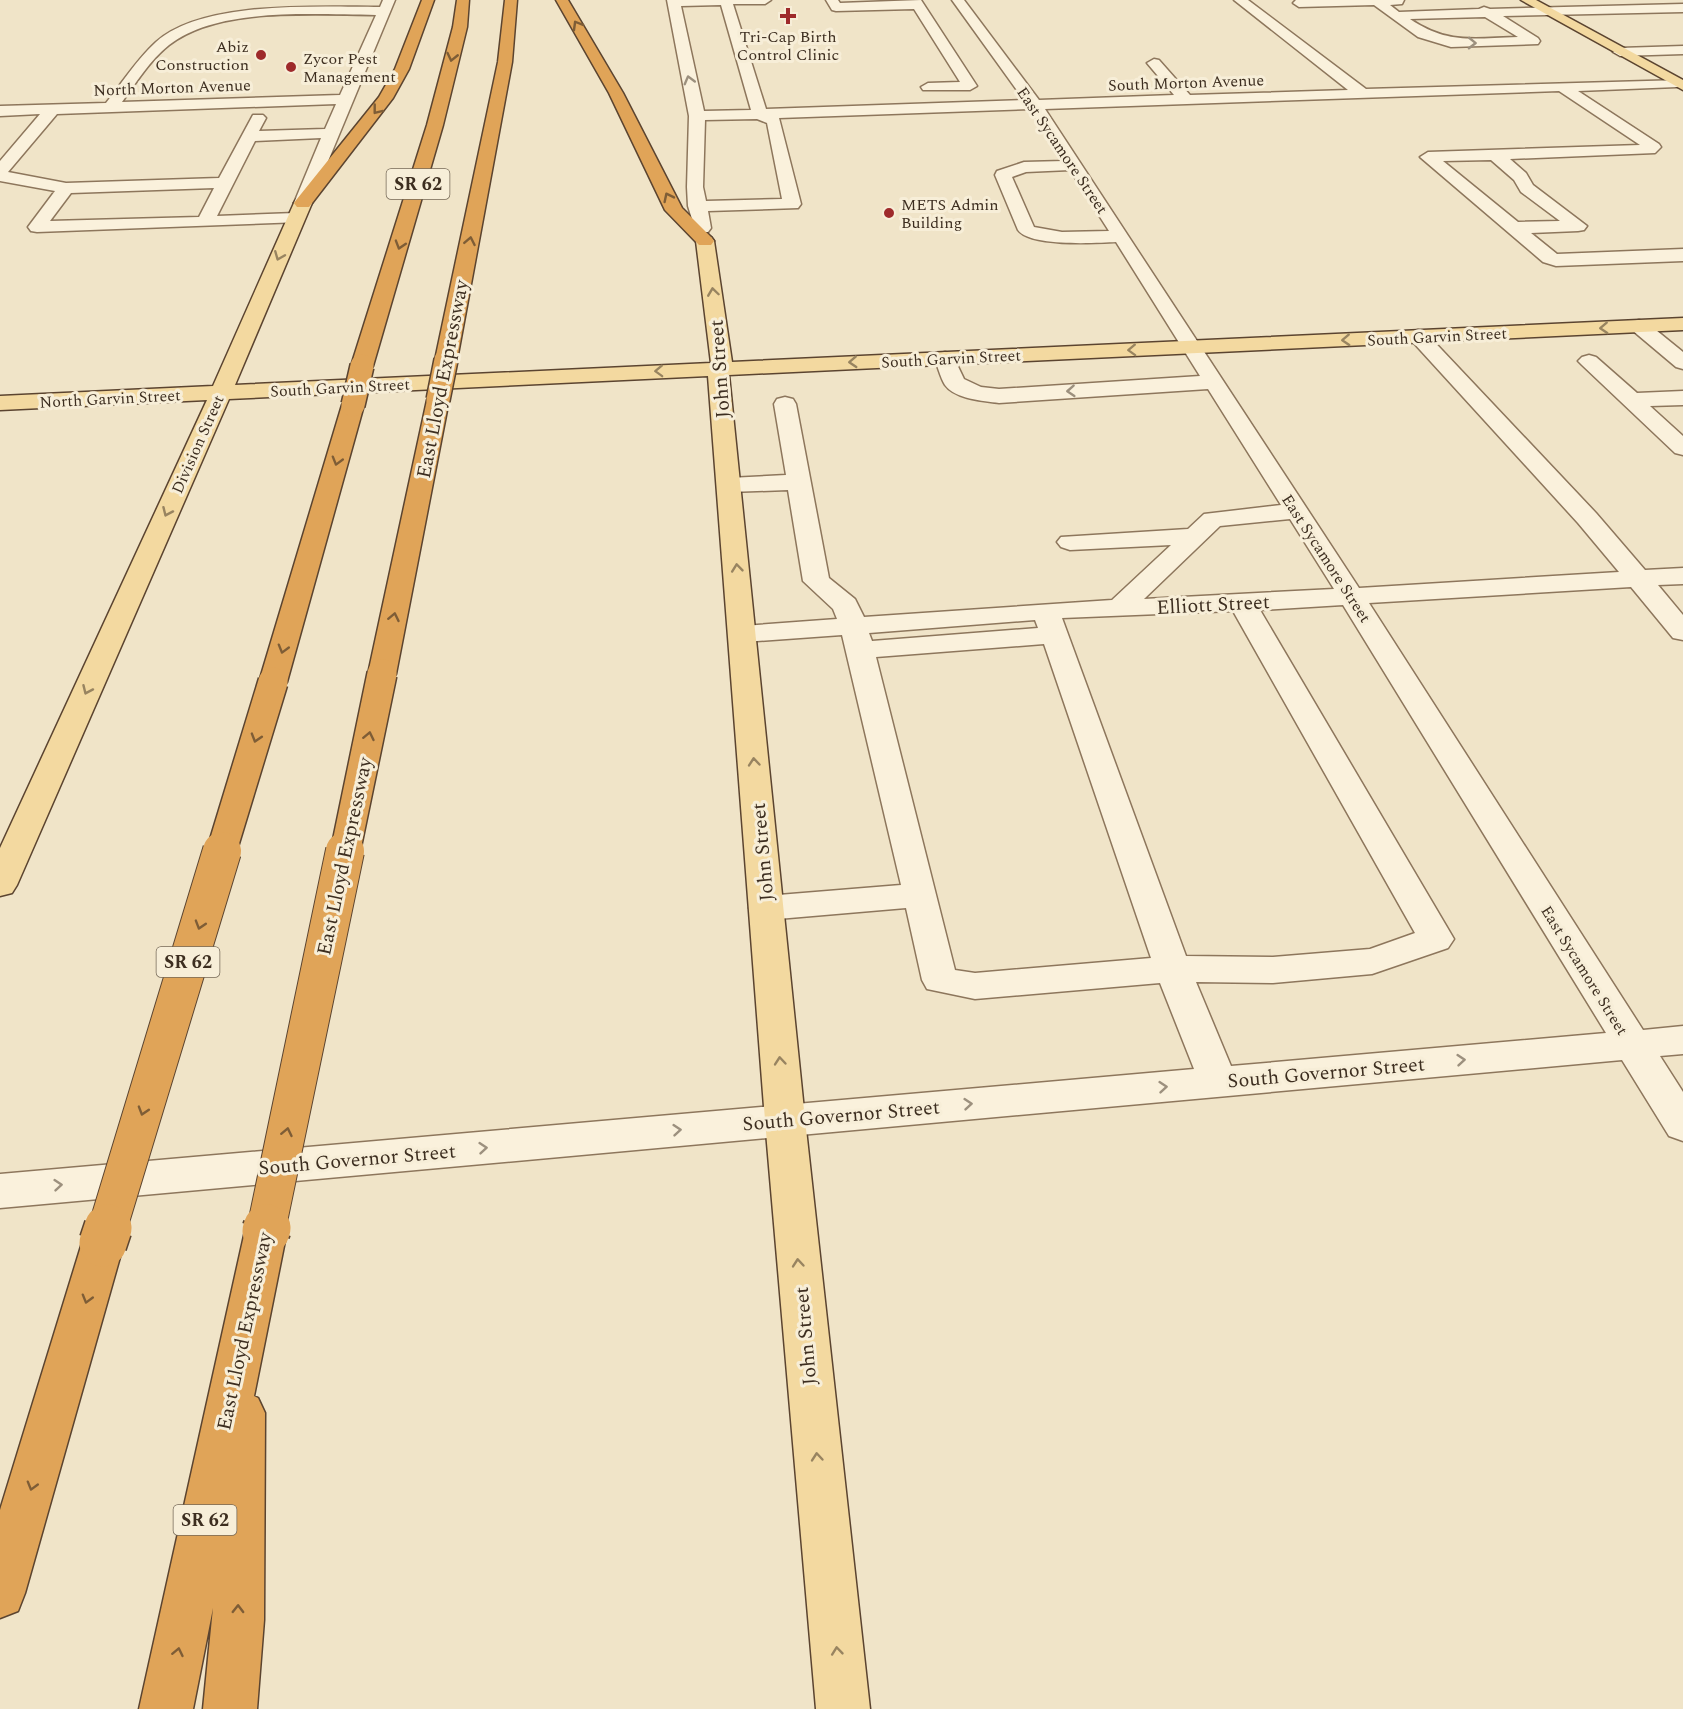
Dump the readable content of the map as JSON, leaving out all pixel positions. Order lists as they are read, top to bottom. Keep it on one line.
{"streets":{"highway":["SR 62","East Lloyd Expressway"],"main road":["South Garvin Street","John Street","North Garvin Street","Division Street"],"street":["South Morton Avenue","North Morton Avenue","East Sycamore Street","Elliott Street","South Governor Street"]},"crossings":[["South Morton Avenue","East Sycamore Street"],["South Morton Avenue","John Street"],["North Morton Avenue","Division Street"],["East Sycamore Street","South Garvin Street"],["East Sycamore Street","Elliott Street"],["East Sycamore Street","South Governor Street"],["South Garvin Street","John Street"],["South Garvin Street","North Garvin Street"],["South Garvin Street","Division Street"],["John Street","South Governor Street"],["North Garvin Street","Division Street"]],"one_way":["South Garvin Street","Division Street","South Governor Street"],"places":{"health":["Tri-Cap Birth Control Clinic"],"other":["Abiz Construction","Zycor Pest Management","METS Admin Building"]}}
